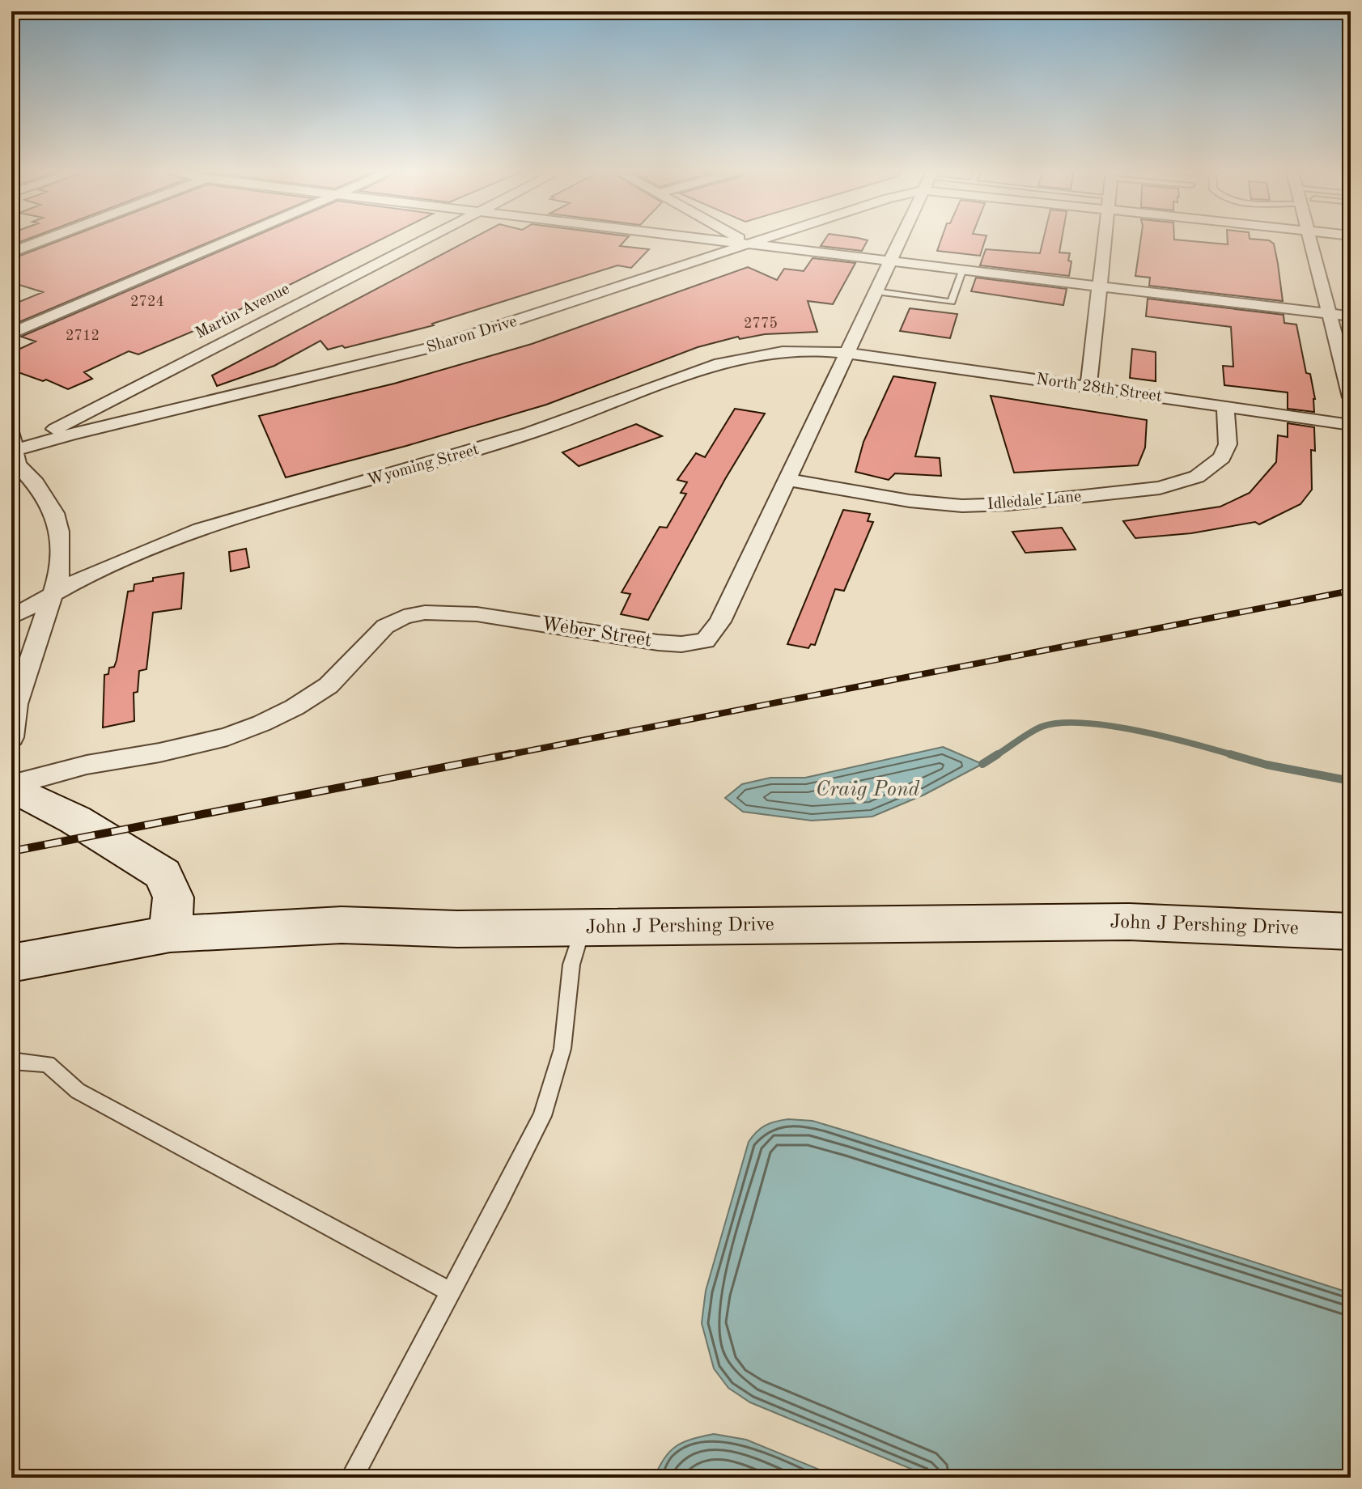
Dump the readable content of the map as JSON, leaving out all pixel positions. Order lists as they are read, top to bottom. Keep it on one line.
{"streets":{"main road":["John J Pershing Drive"],"street":["Martin Avenue","Sharon Drive","North 28th Street","Wyoming Street","Idledale Lane","Weber Street"]},"crossings":[["Martin Avenue","Sharon Drive"],["North 28th Street","Wyoming Street"],["North 28th Street","Idledale Lane"],["North 28th Street","Weber Street"],["Wyoming Street","Weber Street"],["Idledale Lane","Weber Street"]],"water":["Craig Pond"],"house_numbers":["2724","2775","2712"]}
